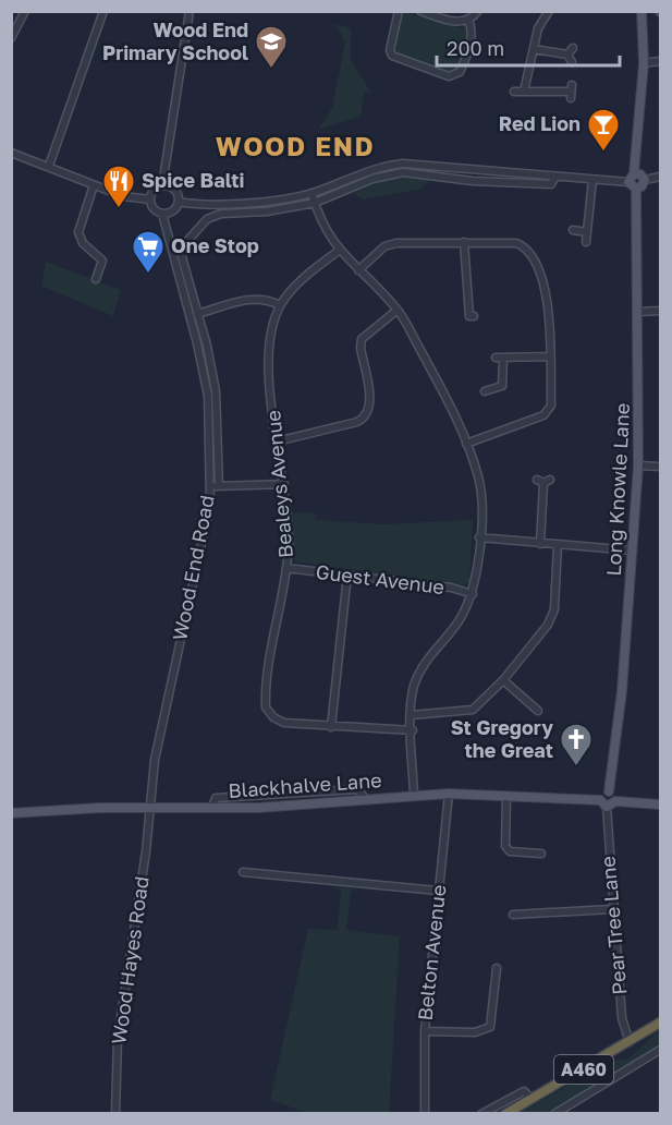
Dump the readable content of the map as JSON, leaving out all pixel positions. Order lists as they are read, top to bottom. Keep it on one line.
{"streets":{"highway":["A460"],"main road":["Long Knowle Lane","Blackhalve Lane"],"street":["Bealeys Avenue","Wood End Road","Guest Avenue","Pear Tree Lane","Belton Avenue","Wood Hayes Road"]},"crossings":[["Bealeys Avenue","Guest Avenue"],["Long Knowle Lane","Blackhalve Lane"],["Long Knowle Lane","Pear Tree Lane"],["Wood End Road","Blackhalve Lane"],["Wood End Road","Wood Hayes Road"],["Blackhalve Lane","Pear Tree Lane"],["Blackhalve Lane","Belton Avenue"],["Blackhalve Lane","Wood Hayes Road"],["Pear Tree Lane","A460"]],"districts":["WOOD END"],"places":{"school or university":["Wood End Primary School"],"bar":["Red Lion"],"restaurant":["Spice Balti"],"supermarket":["One Stop"],"church":["St Gregory the Great"]},"scale_bar":"200 m"}
